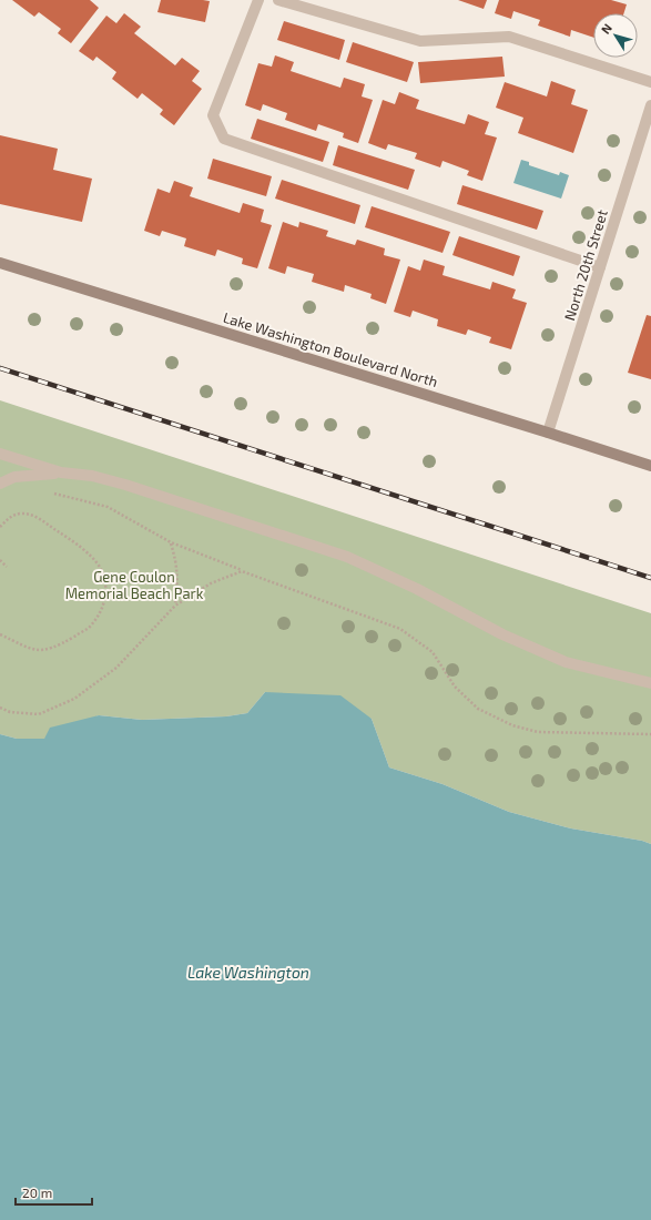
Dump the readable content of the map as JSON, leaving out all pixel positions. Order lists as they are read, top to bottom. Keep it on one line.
{"streets":{"street":["North 20th Street","Lake Washington Boulevard North"]},"crossings":[["North 20th Street","Lake Washington Boulevard North"]],"water":["Lake Washington"],"parks":["Gene Coulon Memorial Beach Park"],"scale_bar":"20 m","north":"top left"}
